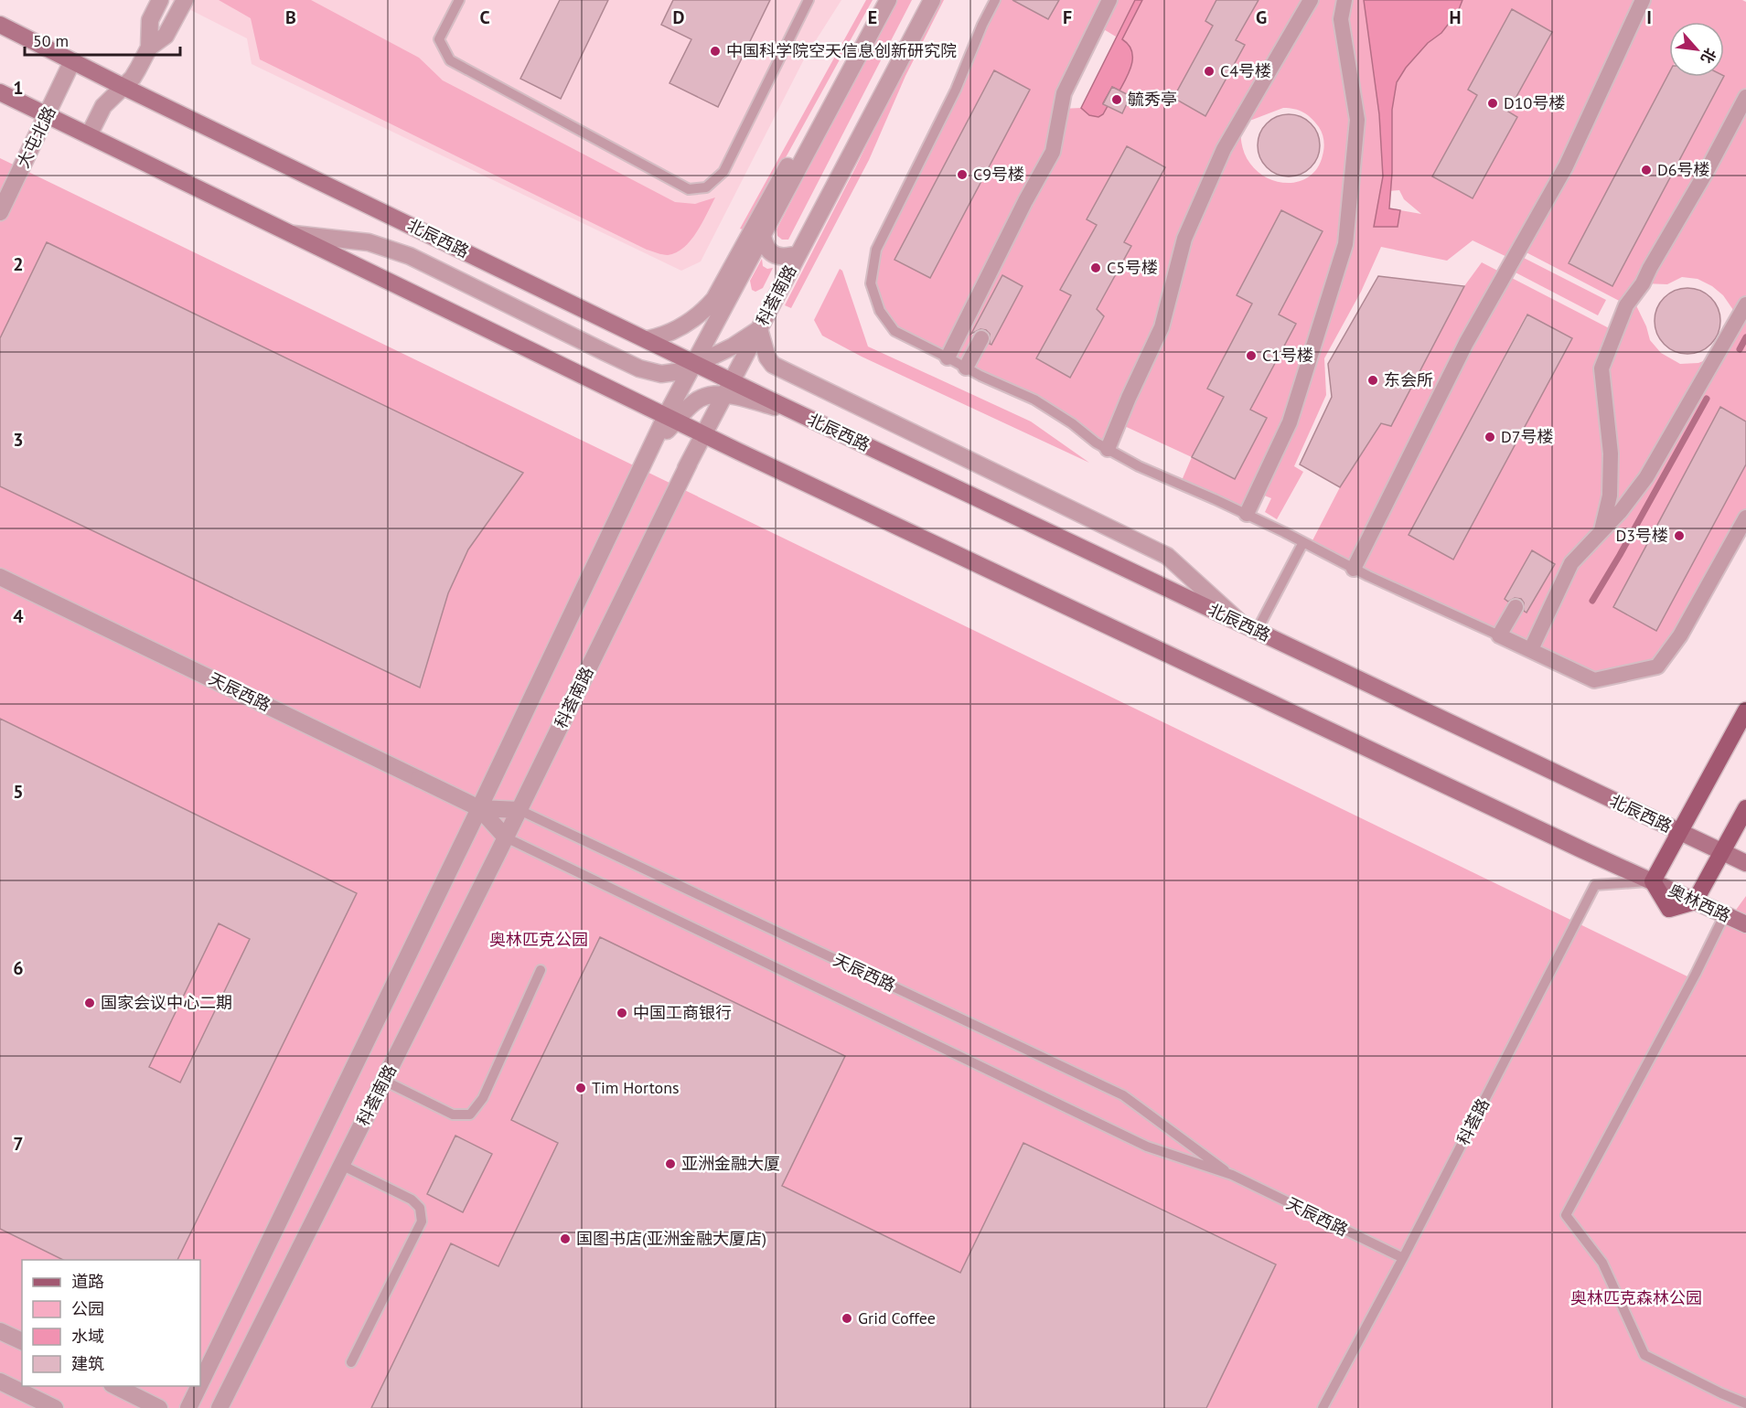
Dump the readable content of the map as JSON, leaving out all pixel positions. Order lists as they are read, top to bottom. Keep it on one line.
{"streets":{"main road":["北辰西路","奥林西路"],"street":["大屯北路","科荟南路","天辰西路"],"lane":["科荟路"]},"crossings":[["大屯北路","北辰西路"],["北辰西路","科荟南路"],["科荟南路","天辰西路"],["天辰西路","科荟路"]],"parks":["奥林匹克公园","奥林匹克森林公园"],"places":["中国科学院空天信息创新研究院","C4号楼","毓秀亭","D10号楼","D6号楼","C9号楼","C5号楼","C1号楼","东会所","D7号楼","D3号楼","国家会议中心二期","中国工商银行","Tim Hortons","亚洲金融大厦","国图书店(亚洲金融大厦店)","Grid Coffee"],"legend":["道路","公园","水域","建筑"],"scale_bar":"50 m","north":"bottom right","grid":{"columns":["B","C","D","E","F","G","H","I"],"rows":["1","2","3","4","5","6","7"]}}
